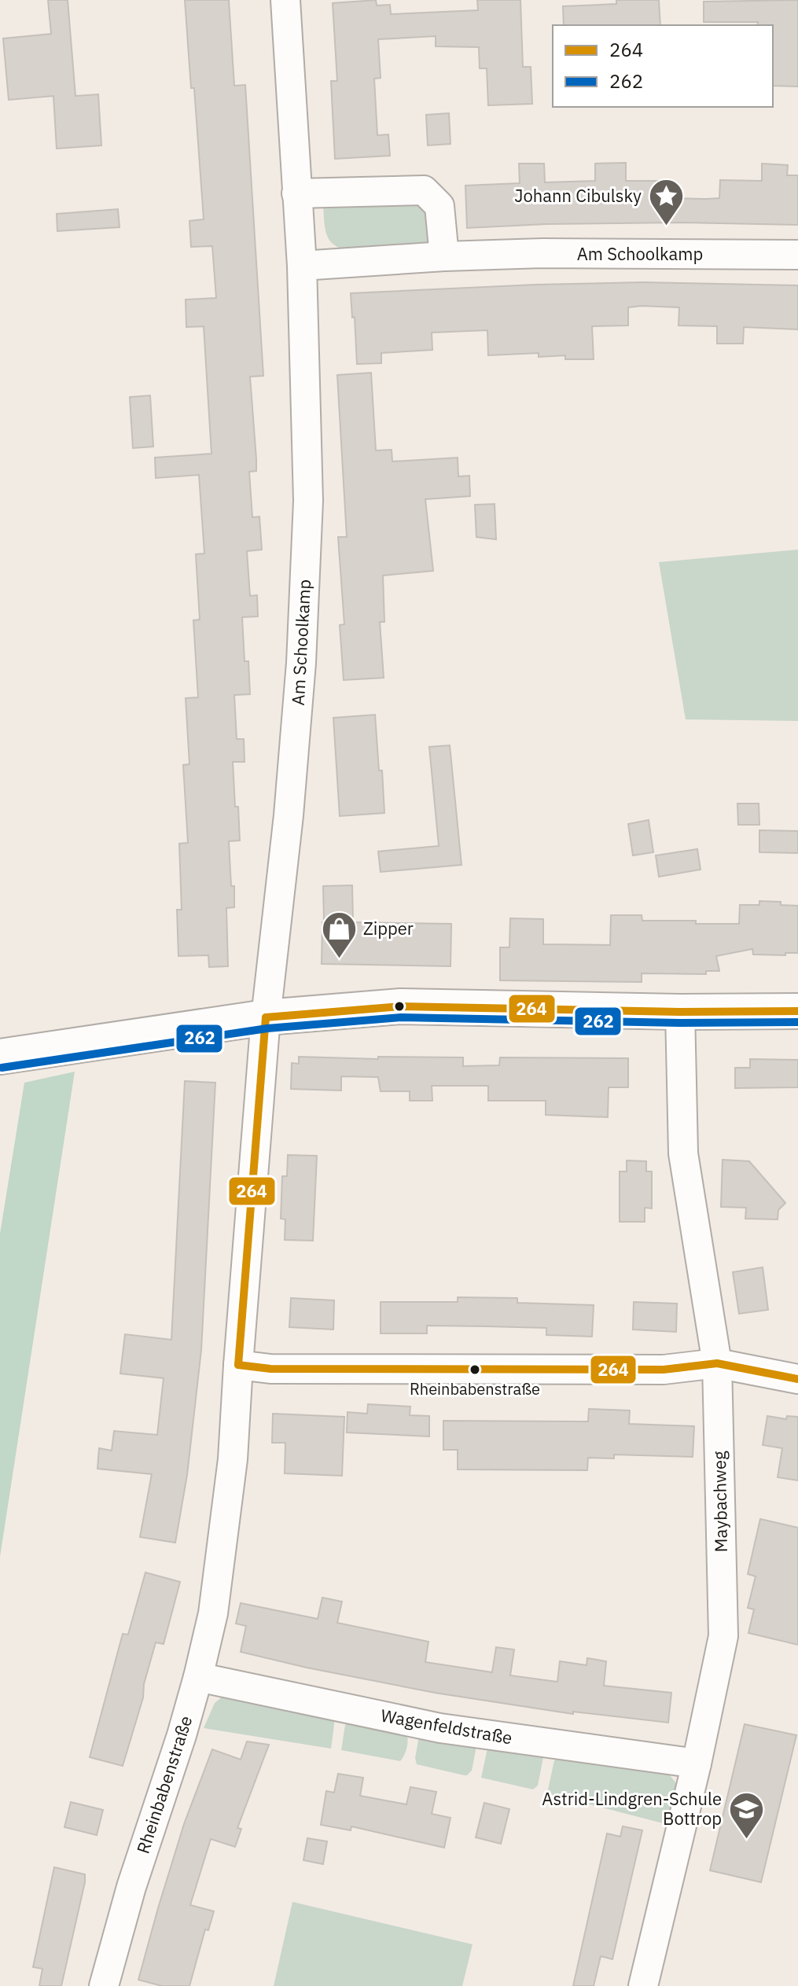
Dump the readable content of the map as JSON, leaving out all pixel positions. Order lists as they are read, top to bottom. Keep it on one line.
{"streets":{"street":["Am Schoolkamp","Maybachweg","Wagenfeldstraße","Rheinbabenstraße"]},"crossings":[["Am Schoolkamp","Rheinbabenstraße"],["Maybachweg","Wagenfeldstraße"],["Wagenfeldstraße","Rheinbabenstraße"]],"places":{"place":["Johann Cibulsky"],"shop":["Zipper"],"other":["Rheinbabenstraße"],"school or university":["Astrid-Lindgren-Schule Bottrop"]},"lines":["transit line 264","transit line 262"],"legend":["264","262"]}
